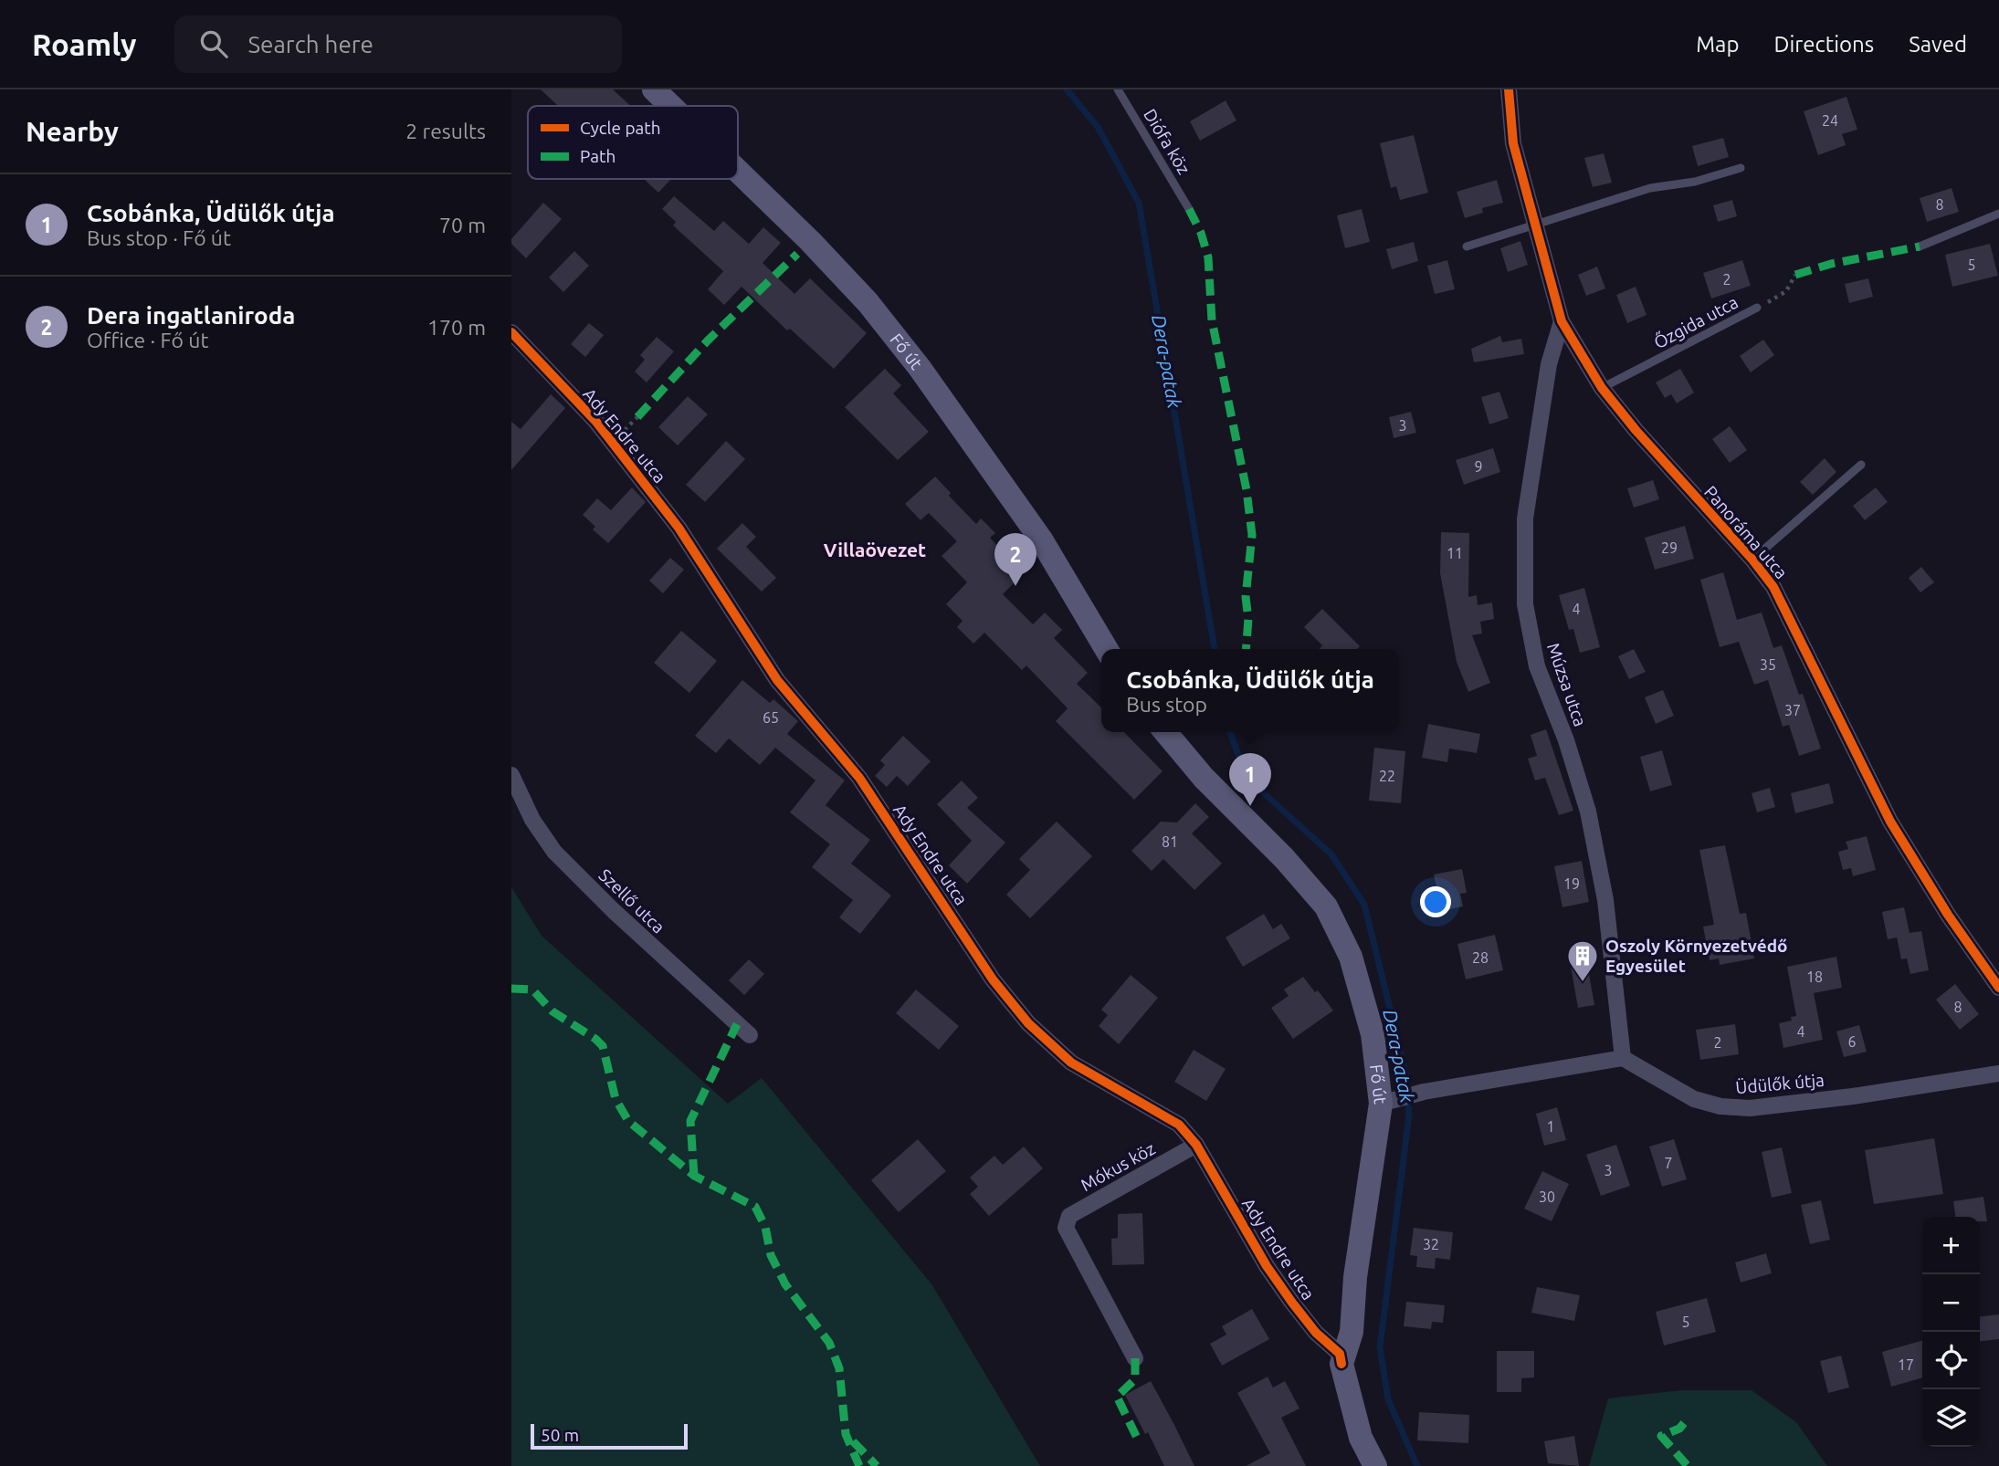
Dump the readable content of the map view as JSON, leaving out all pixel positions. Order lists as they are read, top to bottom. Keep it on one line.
{"streets":{"main road":["Fő út"],"street":["Ady Endre utca","Panoráma utca","Múzsa utca","Szellő utca","Üdülők útja","Mókus köz"],"lane":["Diófa köz","Őzgida utca"]},"crossings":[["Őzgida utca","Panoráma utca"],["Fő út","Ady Endre utca"],["Ady Endre utca","Mókus köz"],["Panoráma utca","Múzsa utca"],["Múzsa utca","Üdülők útja"]],"districts":["Villaövezet"],"water":["Dera-patak"],"places":{"building":["Oszoly Környezetvédő Egyesület"]},"house_numbers":["24","8","5","2","3","9","29","11","4","35","37","65","22","81","19","28","18","8","4","6","2","1","7","3","30","32","5","17"],"legend":["Cycle path","Path"],"scale_bar":"50 m","page":{"header":"Roamly","search":"Search here","nav":["Map","Directions","Saved"],"heading":["Nearby","2 results"],"list":[{"mark":"1","name":"Csobánka, Üdülők útja","note":"Bus stop · Fő út","value":"70 m"},{"mark":"2","name":"Dera ingatlaniroda","note":"Office · Fő út","value":"170 m"}],"pins":["2","1"],"popup":["Csobánka, Üdülők útja","Bus stop"],"map_buttons":["+","−"],"scale":"50 m"}}
